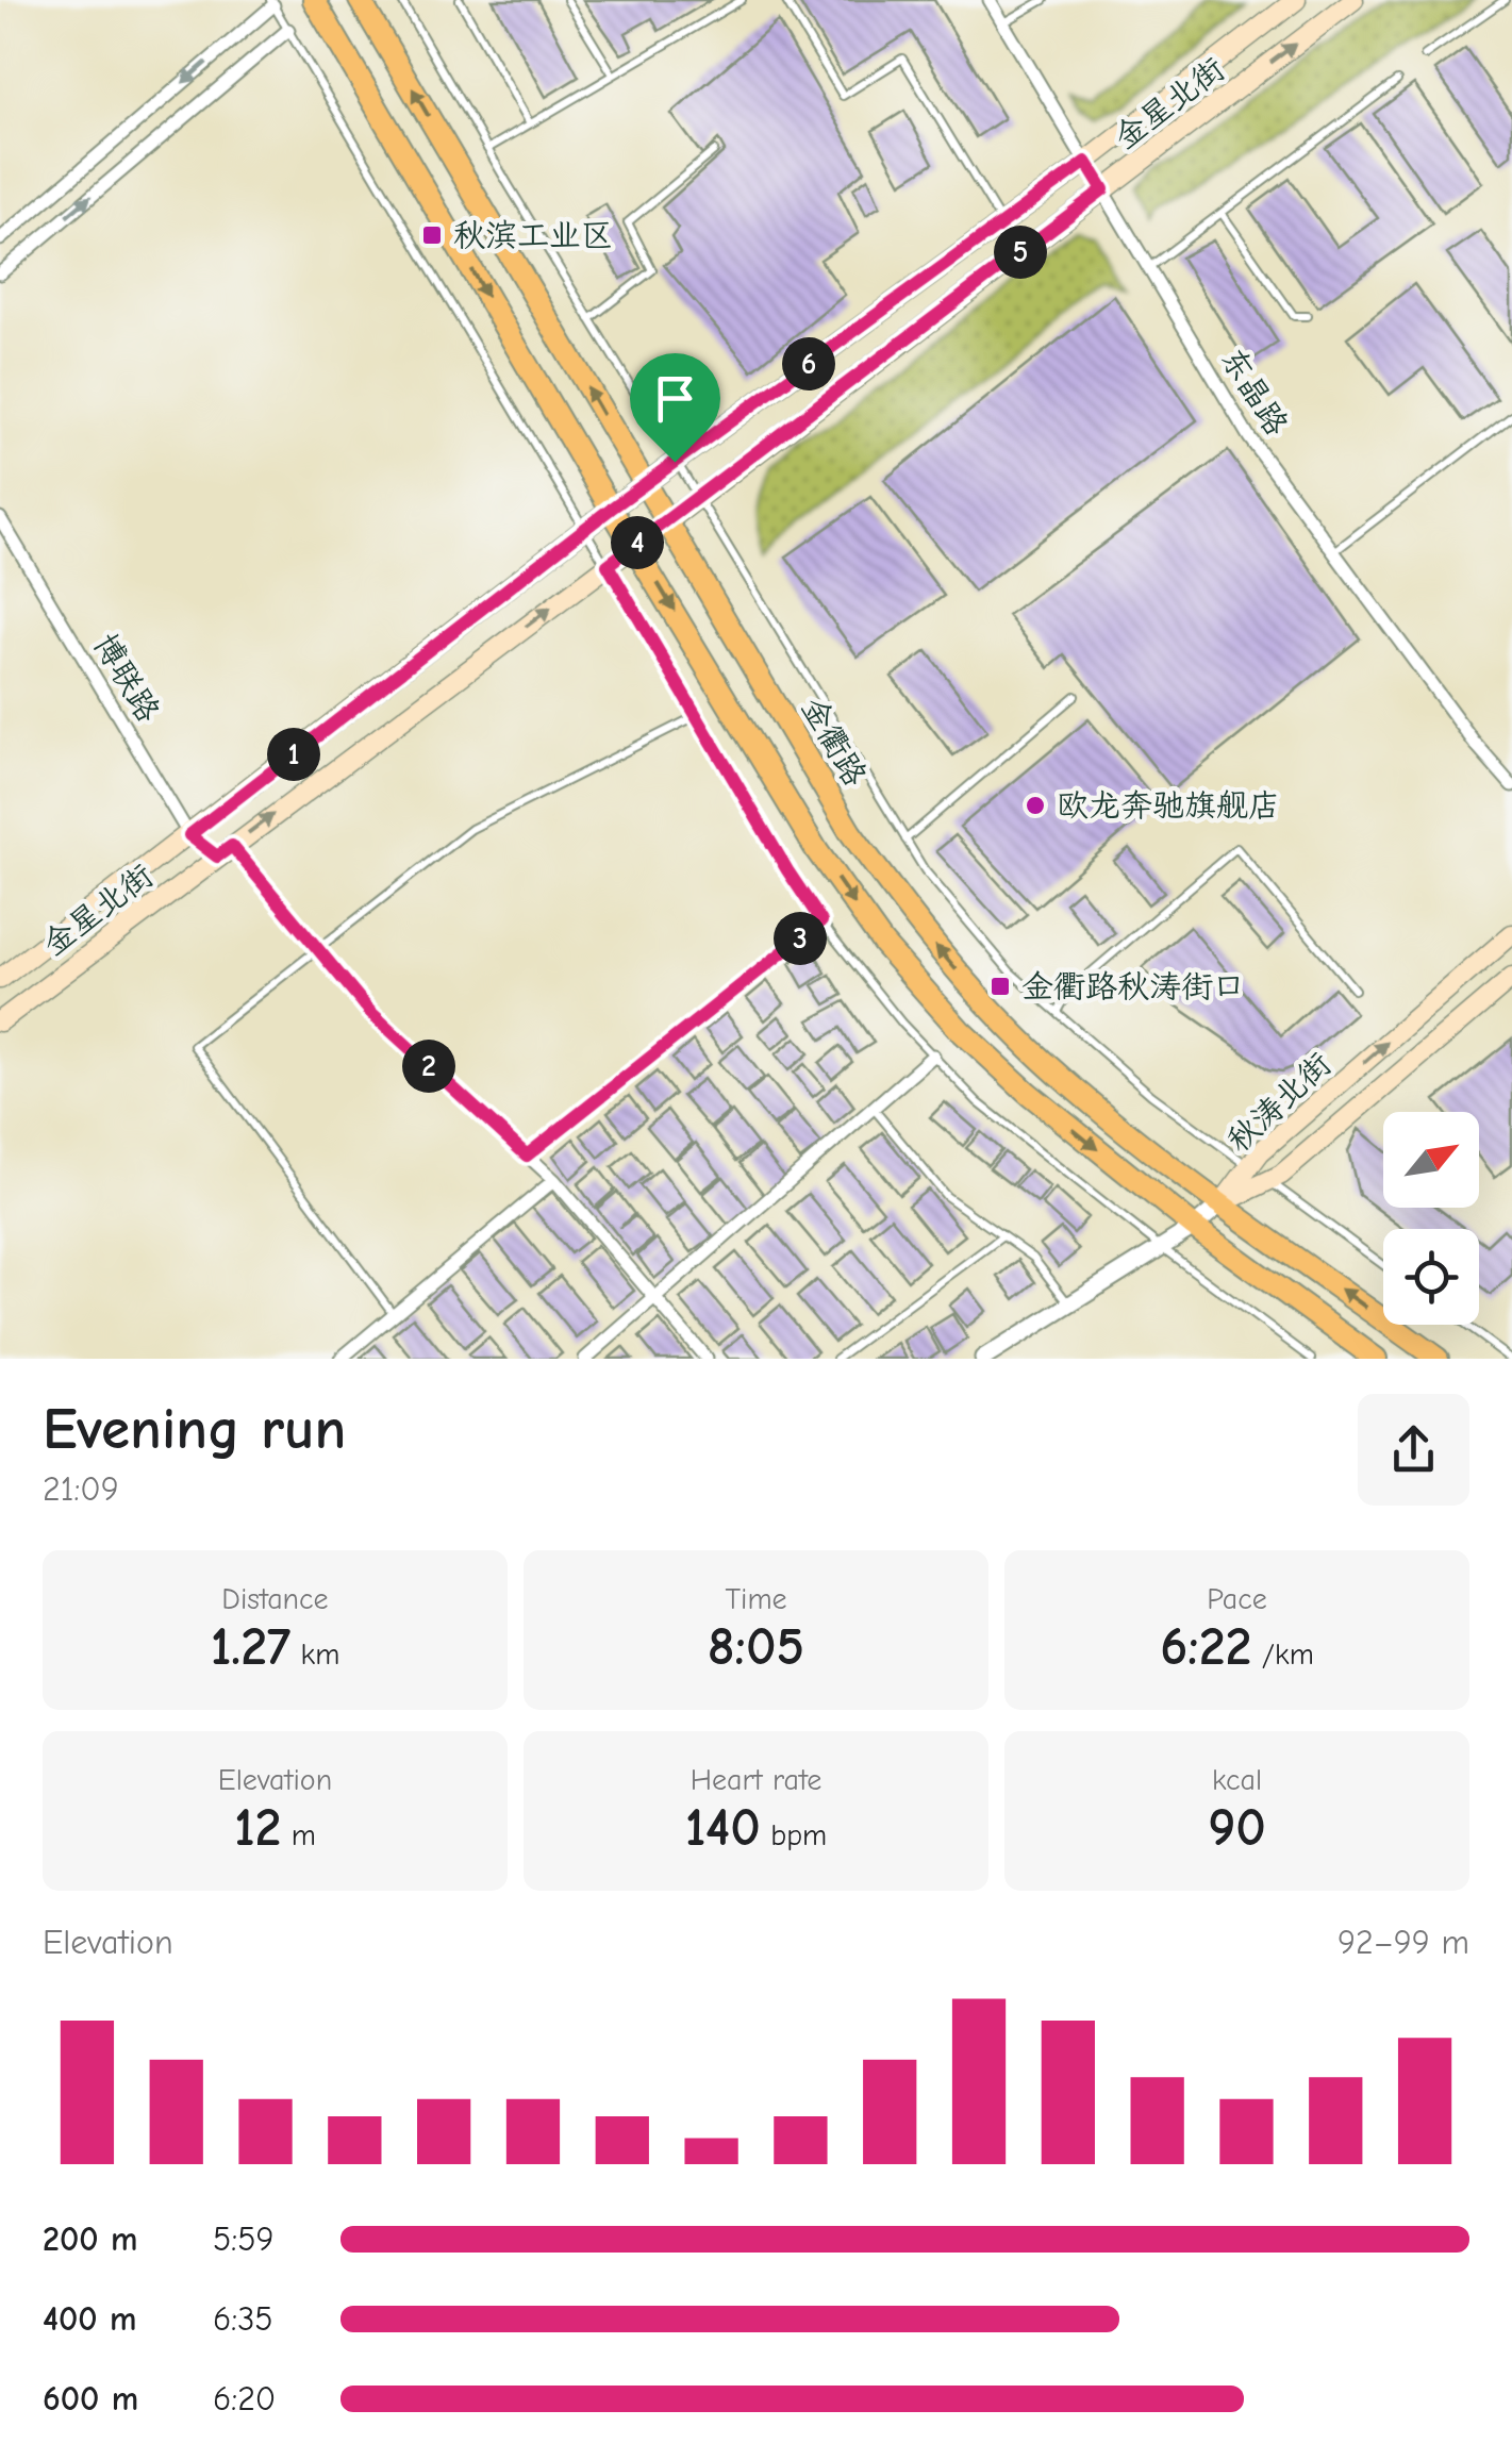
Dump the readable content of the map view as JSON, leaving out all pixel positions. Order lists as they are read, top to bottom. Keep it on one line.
{"streets":{"main road":["金星北街","金衢路","秋涛北街"],"street":["东晶路","博联路"]},"crossings":[["金星北街","东晶路"],["金星北街","博联路"],["金星北街","金衢路"],["金衢路","秋涛北街"]],"places":{"transit":["秋滨工业区","金衢路秋涛街口"],"other":["欧龙奔驰旗舰店"]},"north":"top right","page":{"pins":["5","6","4","1","3","2"],"heading":["Evening run","21:09"],"stats":[["Distance","1.27 km"],["Time","8:05"],["Pace","6:22 /km"],["Elevation","12 m"],["Heart rate","140 bpm"],["kcal","90"]],"chart":["Elevation","92–99 m"],"list":[{"name":"200 m","note":"5:59"},{"name":"400 m","note":"6:35"},{"name":"600 m","note":"6:20"}]}}
